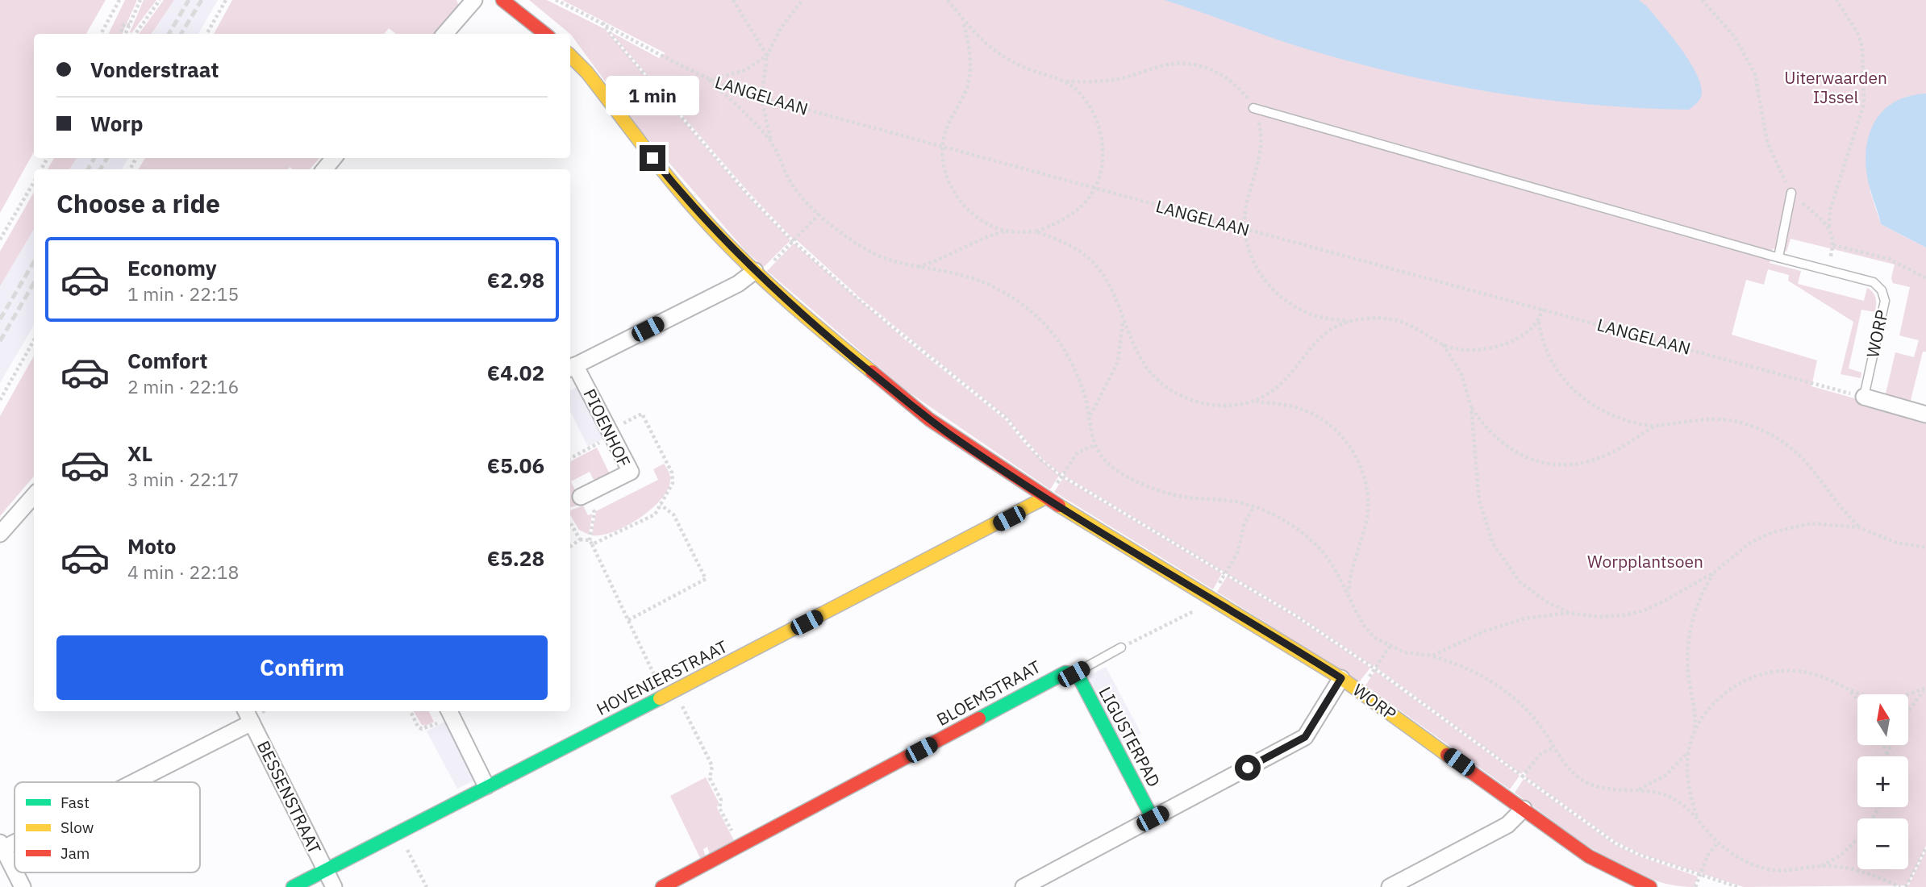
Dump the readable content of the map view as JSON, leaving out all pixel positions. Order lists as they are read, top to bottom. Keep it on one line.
{"streets":{"street":["WORP","PIOENHOF","HOVENIERSTRAAT","BLOEMSTRAAT","LIGUSTERPAD","BESSENSTRAAT"],"path":["LANGELAAN"]},"crossings":[["LANGELAAN","WORP"],["WORP","HOVENIERSTRAAT"],["HOVENIERSTRAAT","BESSENSTRAAT"],["BLOEMSTRAAT","LIGUSTERPAD"]],"parks":["Uiterwaarden IJssel","Worpplantsoen"],"legend":["Fast","Slow","Jam"],"north":"top","page":{"banner":["Vonderstraat","Worp"],"bubble":"1 min","heading":"Choose a ride","list":[{"name":"Economy","note":"1 min · 22:15","value":"€2.98"},{"name":"Comfort","note":"2 min · 22:16","value":"€4.02"},{"name":"XL","note":"3 min · 22:17","value":"€5.06"},{"name":"Moto","note":"4 min · 22:18","value":"€5.28"}],"buttons":"Confirm","map_buttons":["+","−"]}}
